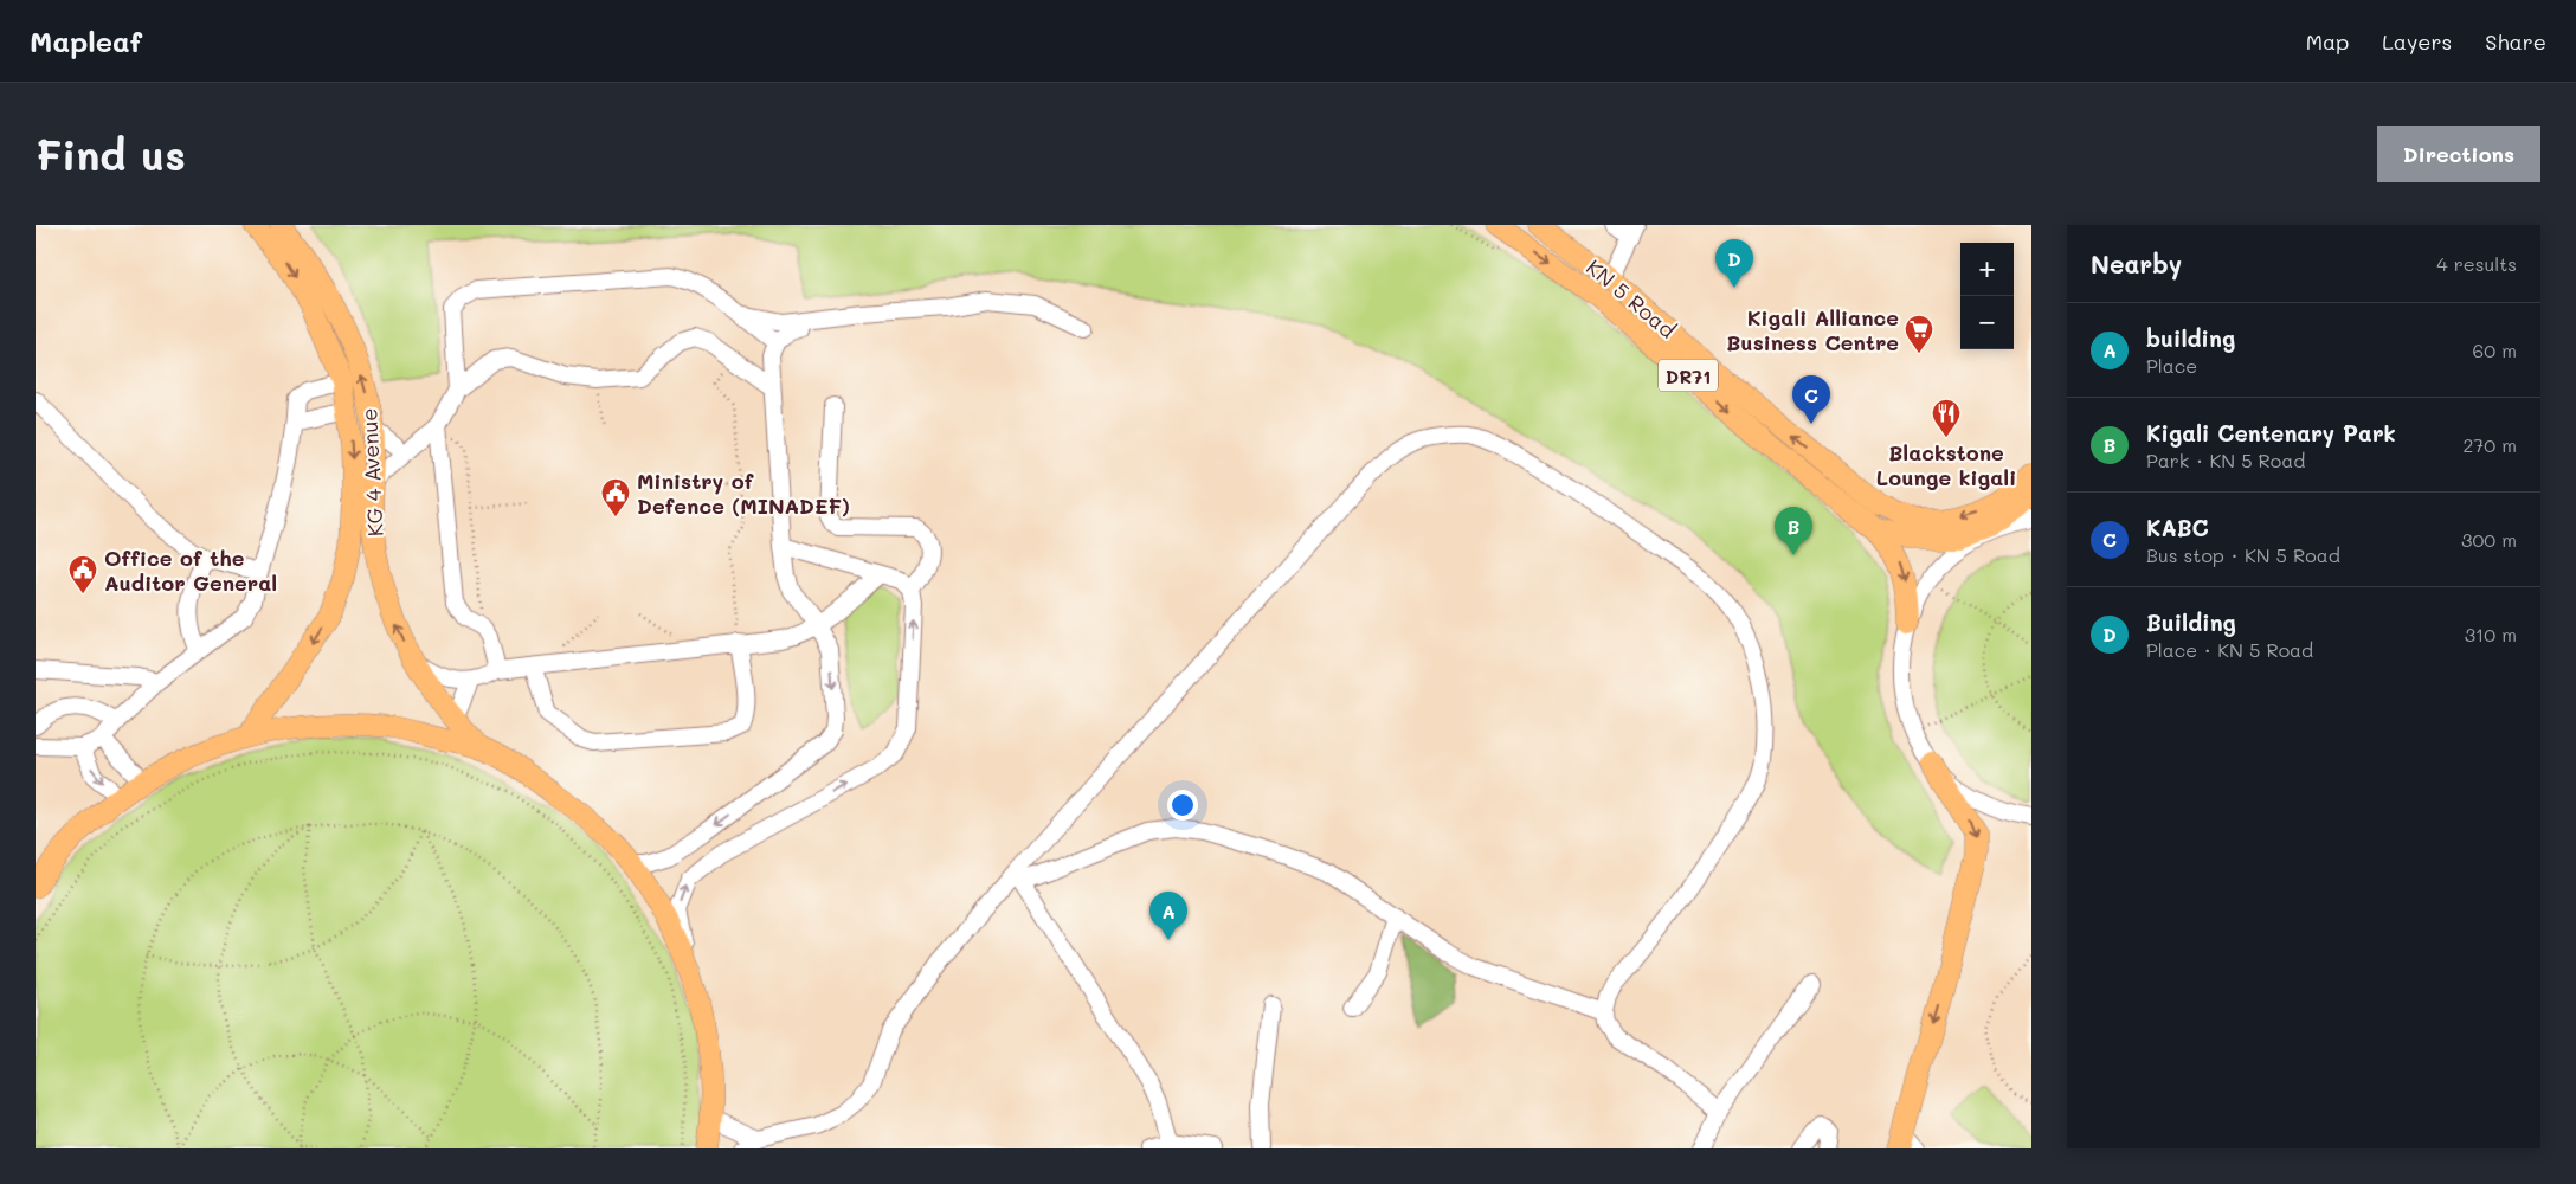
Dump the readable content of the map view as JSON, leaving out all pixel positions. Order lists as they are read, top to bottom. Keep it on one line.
{"streets":{"main road":["KN 5 Road","DR71","KG 4 Avenue"]},"crossings":[["KN 5 Road","DR71"]],"places":{"supermarket":["Kigali Alliance Business Centre"],"restaurant":["Blackstone Lounge kigali"],"public building":["Ministry of Defence (MINADEF)","Office of the Auditor General"]},"page":{"header":"Mapleaf","nav":["Map","Layers","Share"],"buttons":"Directions","title":"Find us","heading":["Nearby","4 results"],"pins":["D","C","B","A"],"map_buttons":["+","−"],"list":[{"mark":"A","name":"building","note":"Place","value":"60 m"},{"mark":"B","name":"Kigali Centenary Park","note":"Park · KN 5 Road","value":"270 m"},{"mark":"C","name":"KABC","note":"Bus stop · KN 5 Road","value":"300 m"},{"mark":"D","name":"Building","note":"Place · KN 5 Road","value":"310 m"}]}}
